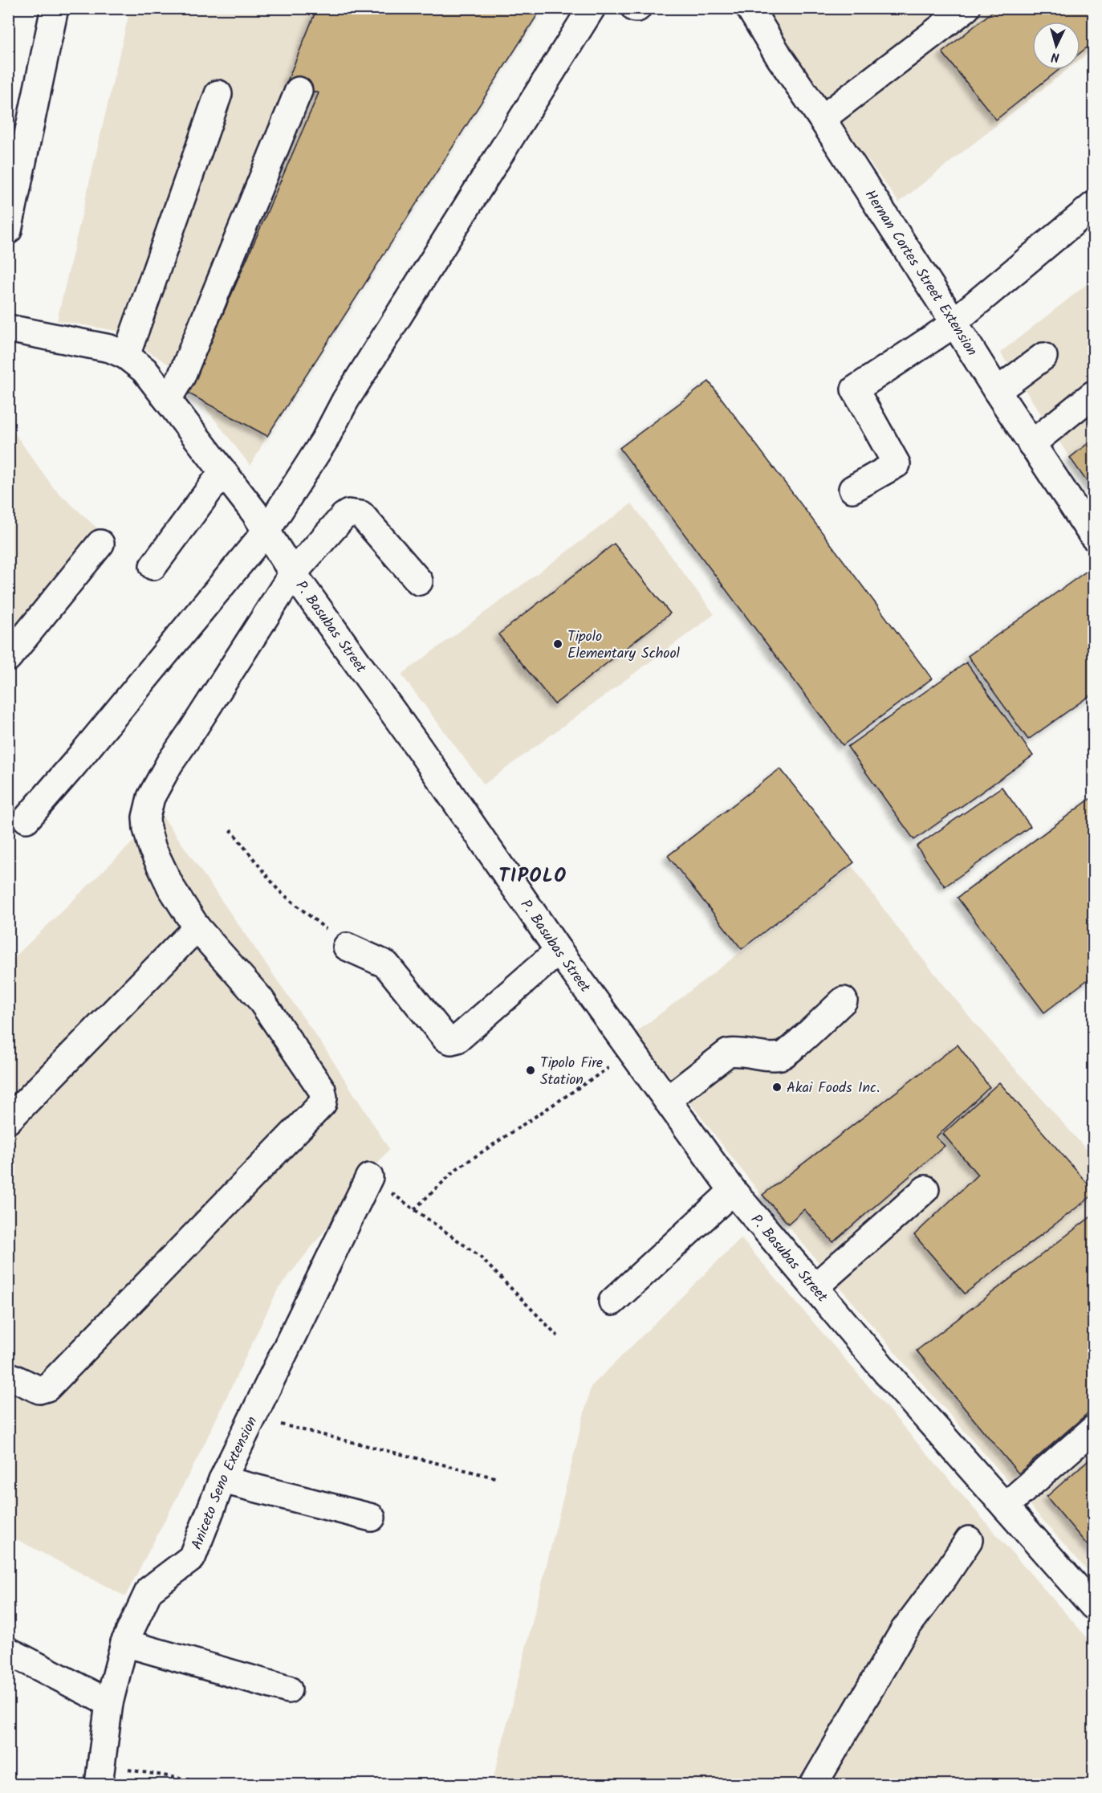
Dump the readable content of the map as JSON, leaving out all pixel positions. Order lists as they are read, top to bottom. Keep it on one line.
{"streets":{"street":["Hernan Cortes Street Extension","P. Basubas Street","Aniceto Seno Extension"]},"districts":["TIPOLO"],"places":["Tipolo Elementary School","Tipolo Fire Station","Akai Foods Inc."],"north":"bottom"}
